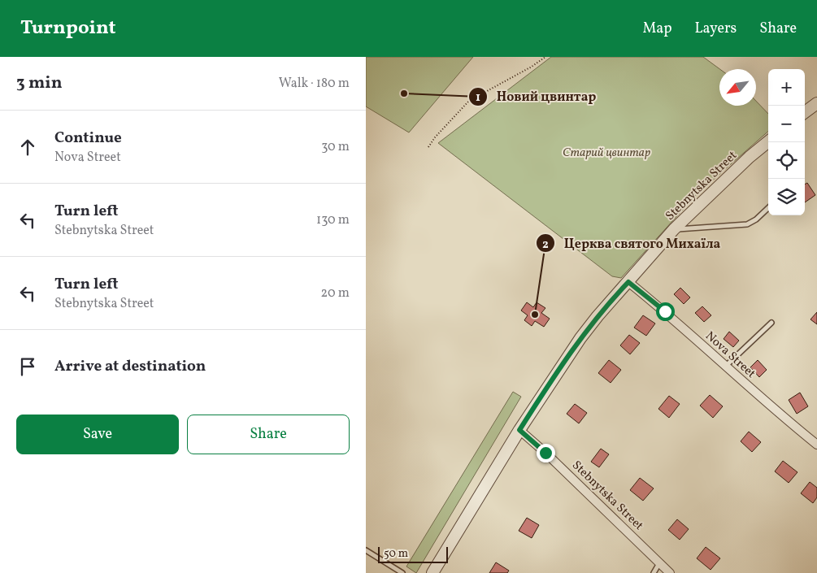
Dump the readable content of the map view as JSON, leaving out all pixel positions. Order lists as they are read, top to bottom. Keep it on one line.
{"streets":{"street":["Stebnytska Street","Nova Street"]},"crossings":[["Stebnytska Street","Nova Street"]],"parks":["Старий цвинтар"],"places":["Новий цвинтар","Церква святого Михаїла"],"scale_bar":"50 m","north":"bottom left","page":{"header":"Turnpoint","nav":["Map","Layers","Share"],"heading":["3 min","Walk · 180 m"],"map_buttons":["+","−"],"list":[["Continue","Nova Street","30 m"],["Turn left","Stebnytska Street","130 m"],["Turn left","Stebnytska Street","20 m"],"Arrive at destination"],"buttons":["Save","Share"],"scale":"50 m"}}
